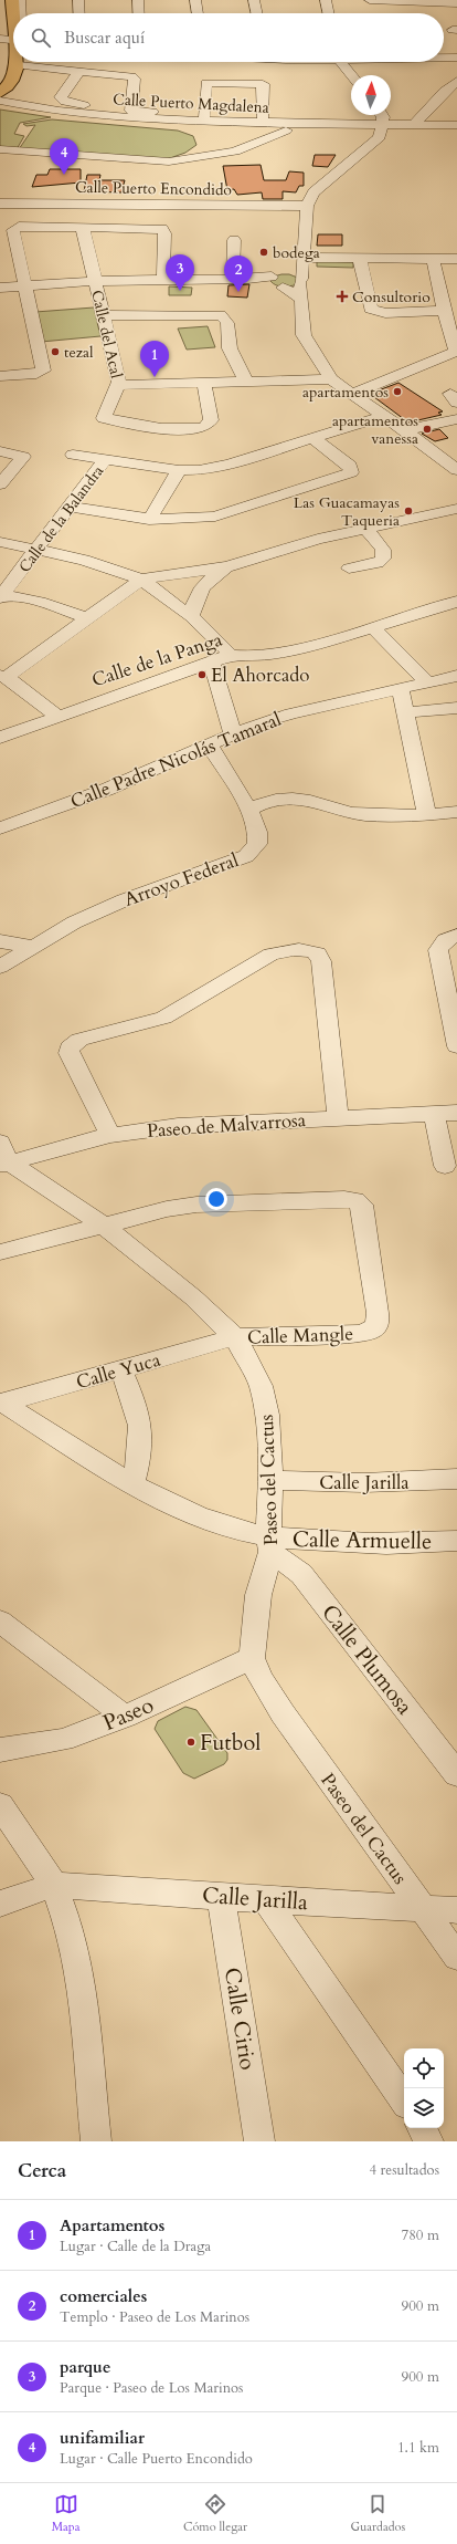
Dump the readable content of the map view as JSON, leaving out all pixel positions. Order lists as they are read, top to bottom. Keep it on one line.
{"streets":{"street":["Calle Puerto Magdalena","Calle Puerto Encondido","Calle del Acal","Calle de la Balandra","Calle de la Panga","Calle Padre Nicolás Tamaral","Arroyo Federal","Paseo de Malvarrosa","Calle Mangle","Calle Yuca","Paseo del Cactus","Calle Jarilla","Calle Armuelle","Calle Plumosa","Paseo","Calle Cirio"]},"crossings":[["Paseo de Malvarrosa","Paseo del Cactus"],["Calle Mangle","Calle Yuca"],["Calle Mangle","Paseo del Cactus"],["Calle Yuca","Paseo del Cactus"],["Paseo del Cactus","Calle Jarilla"],["Paseo del Cactus","Calle Armuelle"],["Paseo del Cactus","Calle Plumosa"],["Paseo del Cactus","Paseo"],["Calle Jarilla","Calle Cirio"],["Calle Armuelle","Calle Plumosa"]],"places":{"other":["bodega","tezal","apartamentos","apartamentos vanessa","Las Guacamayas Taqueria","El Ahorcado","Futbol"],"health":["Consultorio"]},"north":"top","page":{"search":"Buscar aquí","pins":["4","3","2","1"],"heading":["Cerca","4 resultados"],"list":[{"mark":"1","name":"Apartamentos","note":"Lugar · Calle de la Draga","value":"780 m"},{"mark":"2","name":"comerciales","note":"Templo · Paseo de Los Marinos","value":"900 m"},{"mark":"3","name":"parque","note":"Parque · Paseo de Los Marinos","value":"900 m"},{"mark":"4","name":"unifamiliar","note":"Lugar · Calle Puerto Encondido","value":"1.1 km"}],"nav":["Mapa","Cómo llegar","Guardados"]}}
